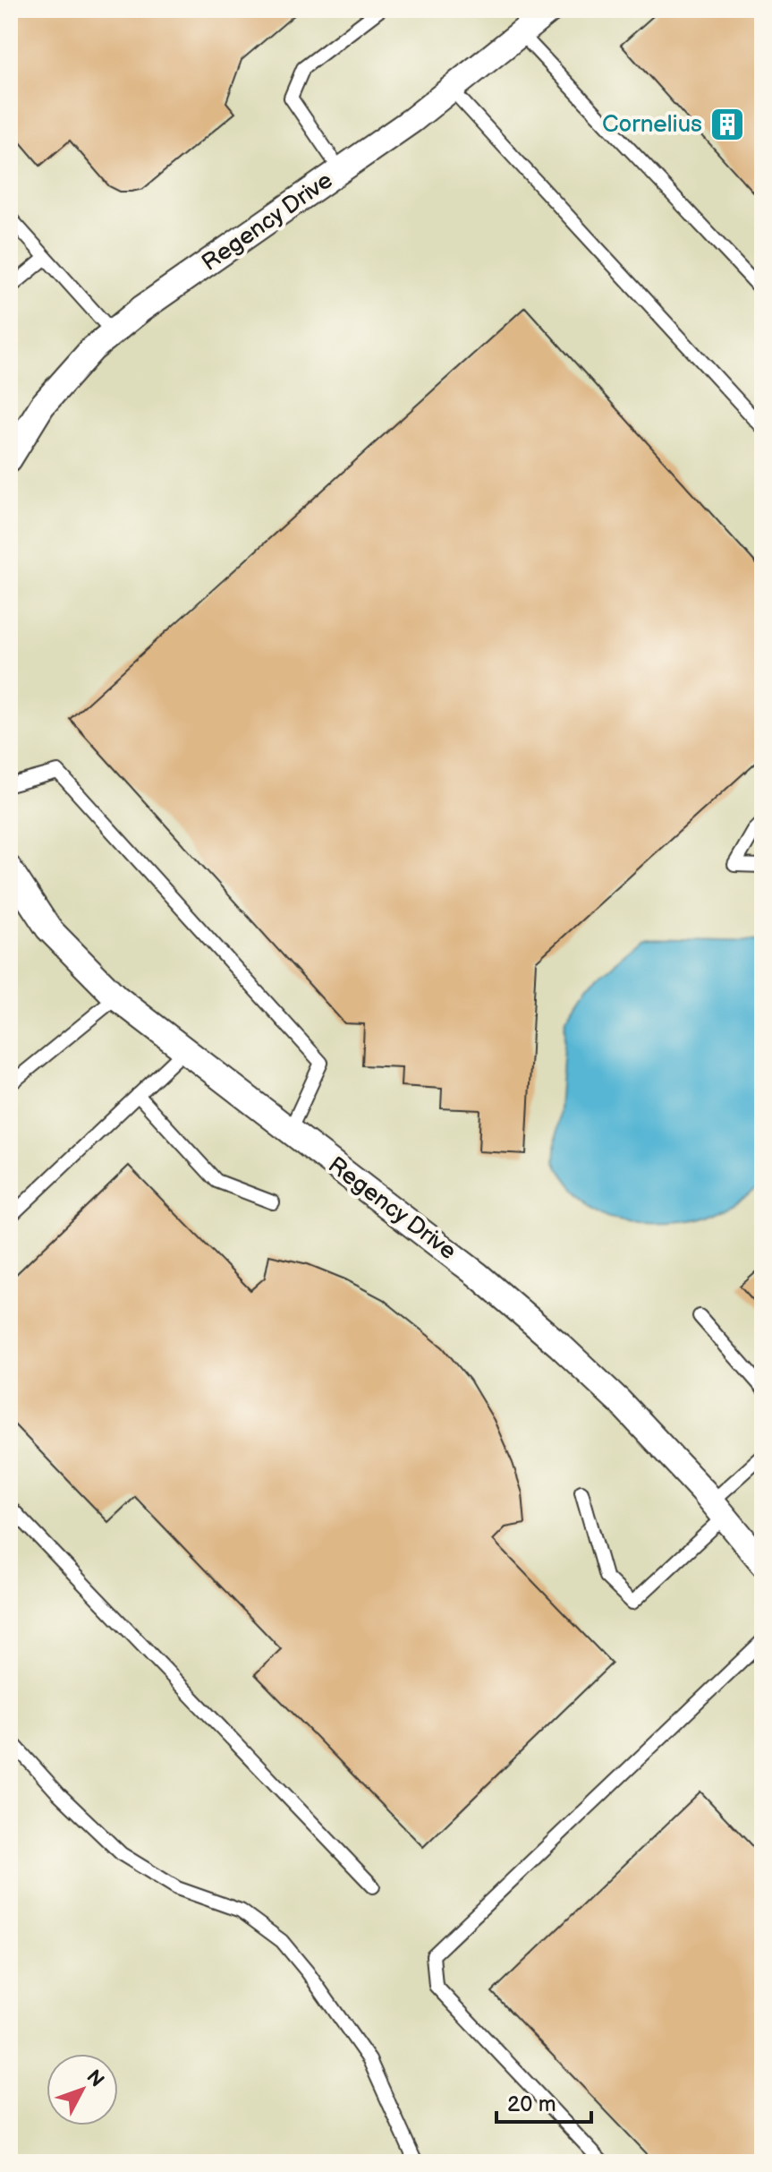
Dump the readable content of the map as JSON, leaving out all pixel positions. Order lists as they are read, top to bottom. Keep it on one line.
{"streets":{"street":["Regency Drive"]},"places":{"building":["Cornelius"]},"scale_bar":"20 m","north":"top right"}
